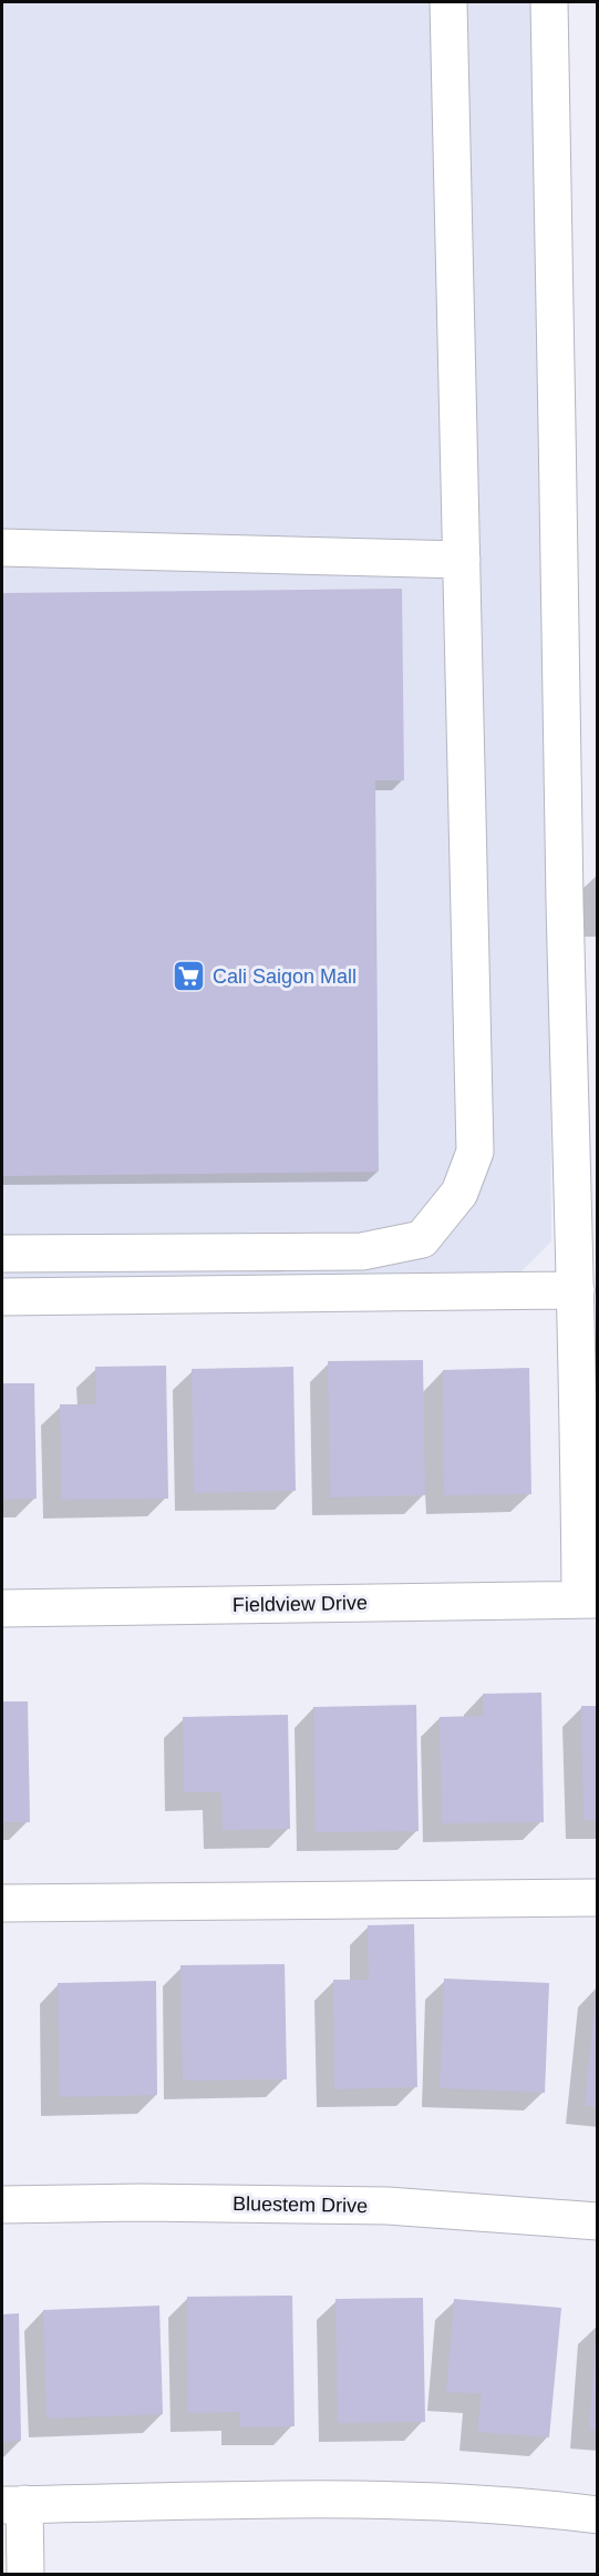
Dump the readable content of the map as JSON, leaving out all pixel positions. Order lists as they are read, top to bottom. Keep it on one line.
{"streets":{"street":["Fieldview Drive","Bluestem Drive"]},"places":{"supermarket":["Cali Saigon Mall"]}}
